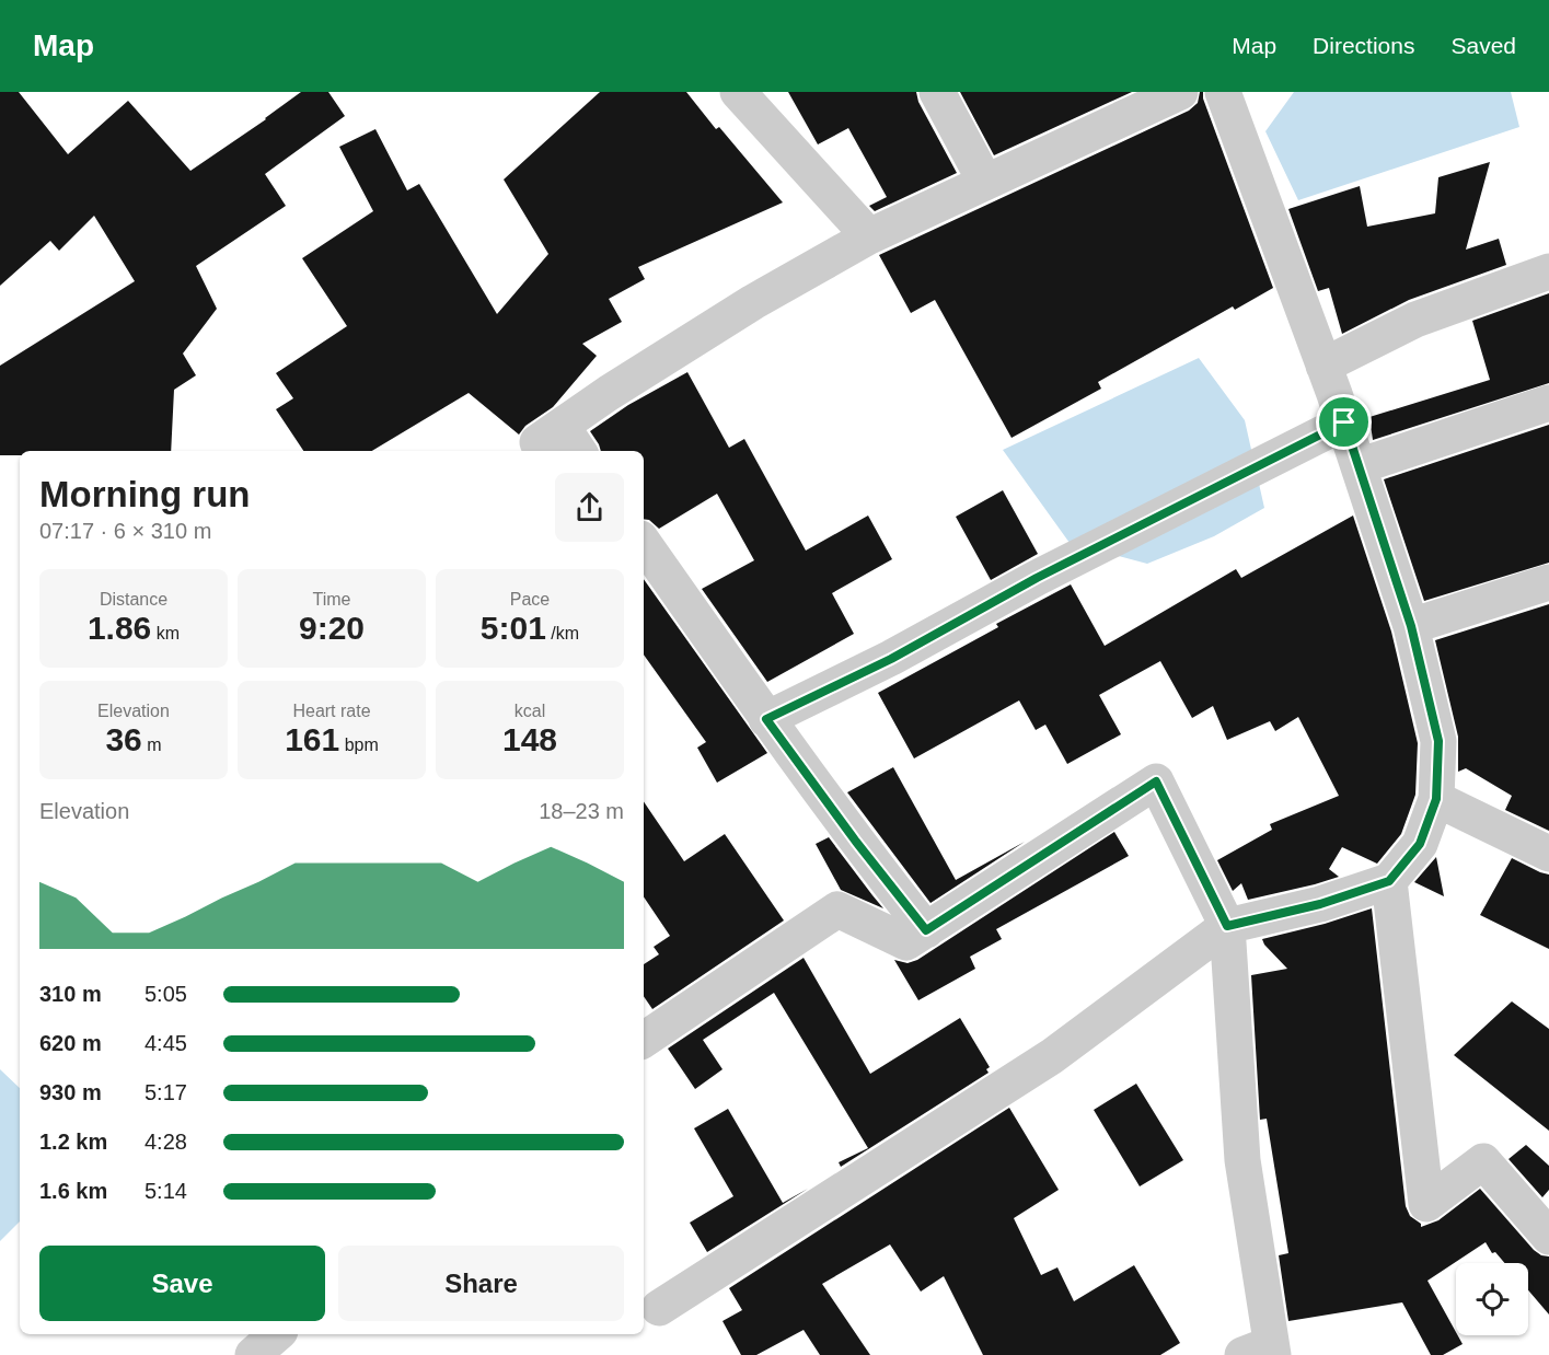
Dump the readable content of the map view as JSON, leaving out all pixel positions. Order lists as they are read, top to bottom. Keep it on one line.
{"page":{"header":"Map","nav":["Map","Directions","Saved"],"heading":["Morning run","07:17 · 6 × 310 m"],"stats":[["Distance","1.86 km"],["Time","9:20"],["Pace","5:01 /km"],["Elevation","36 m"],["Heart rate","161 bpm"],["kcal","148"]],"chart":["Elevation","18–23 m"],"list":[{"name":"310 m","note":"5:05"},{"name":"620 m","note":"4:45"},{"name":"930 m","note":"5:17"},{"name":"1.2 km","note":"4:28"},{"name":"1.6 km","note":"5:14"}],"buttons":["Save","Share"]}}
